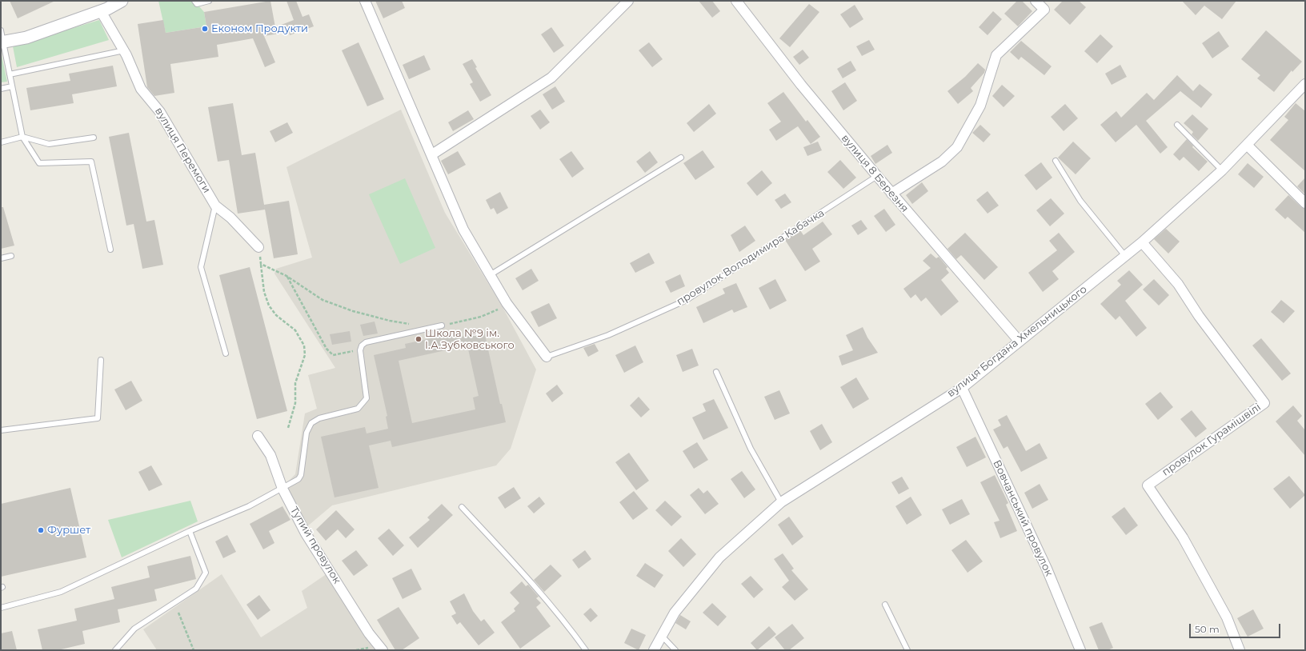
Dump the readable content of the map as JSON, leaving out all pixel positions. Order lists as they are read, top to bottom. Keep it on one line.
{"streets":{"street":["вулиця Перемоги","вулиця 8 Березня","вулиця Богдана Хмельницького","провулок Гурамішвілі","Вовчанський провулок","Тупий провулок"],"lane":["провулок Володимира Кабачка"]},"crossings":[["вулиця 8 Березня","провулок Володимира Кабачка"],["вулиця 8 Березня","вулиця Богдана Хмельницького"],["вулиця Богдана Хмельницького","провулок Гурамішвілі"],["вулиця Богдана Хмельницького","Вовчанський провулок"]],"places":["Економ Продукти","Школа №9 ім. І.А.Зубковського","Фуршет"],"scale_bar":"50 m"}
